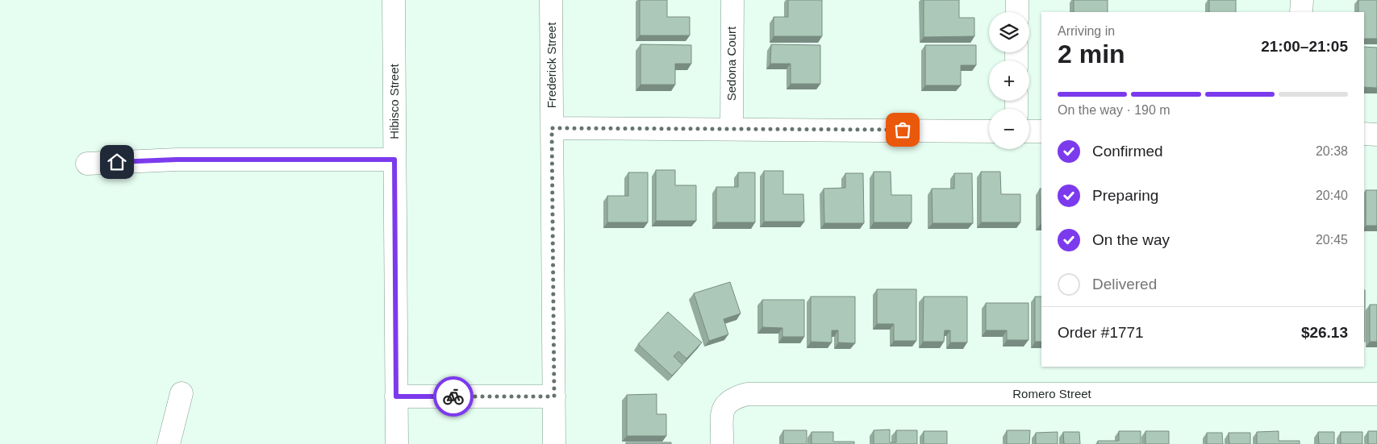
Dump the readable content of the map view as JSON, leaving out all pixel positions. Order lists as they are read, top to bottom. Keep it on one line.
{"streets":{"street":["Sedona Court","Frederick Street","Hibisco Street","Romero Street"]},"page":{"map_buttons":["+","−"],"heading":["2 min","Arriving in","21:00–21:05"],"panel":["Order #1771","$26.13"],"bar":"On the way · 190 m","list":[["Confirmed","20:38"],["Preparing","20:40"],["On the way","20:45"],"Delivered"]}}
